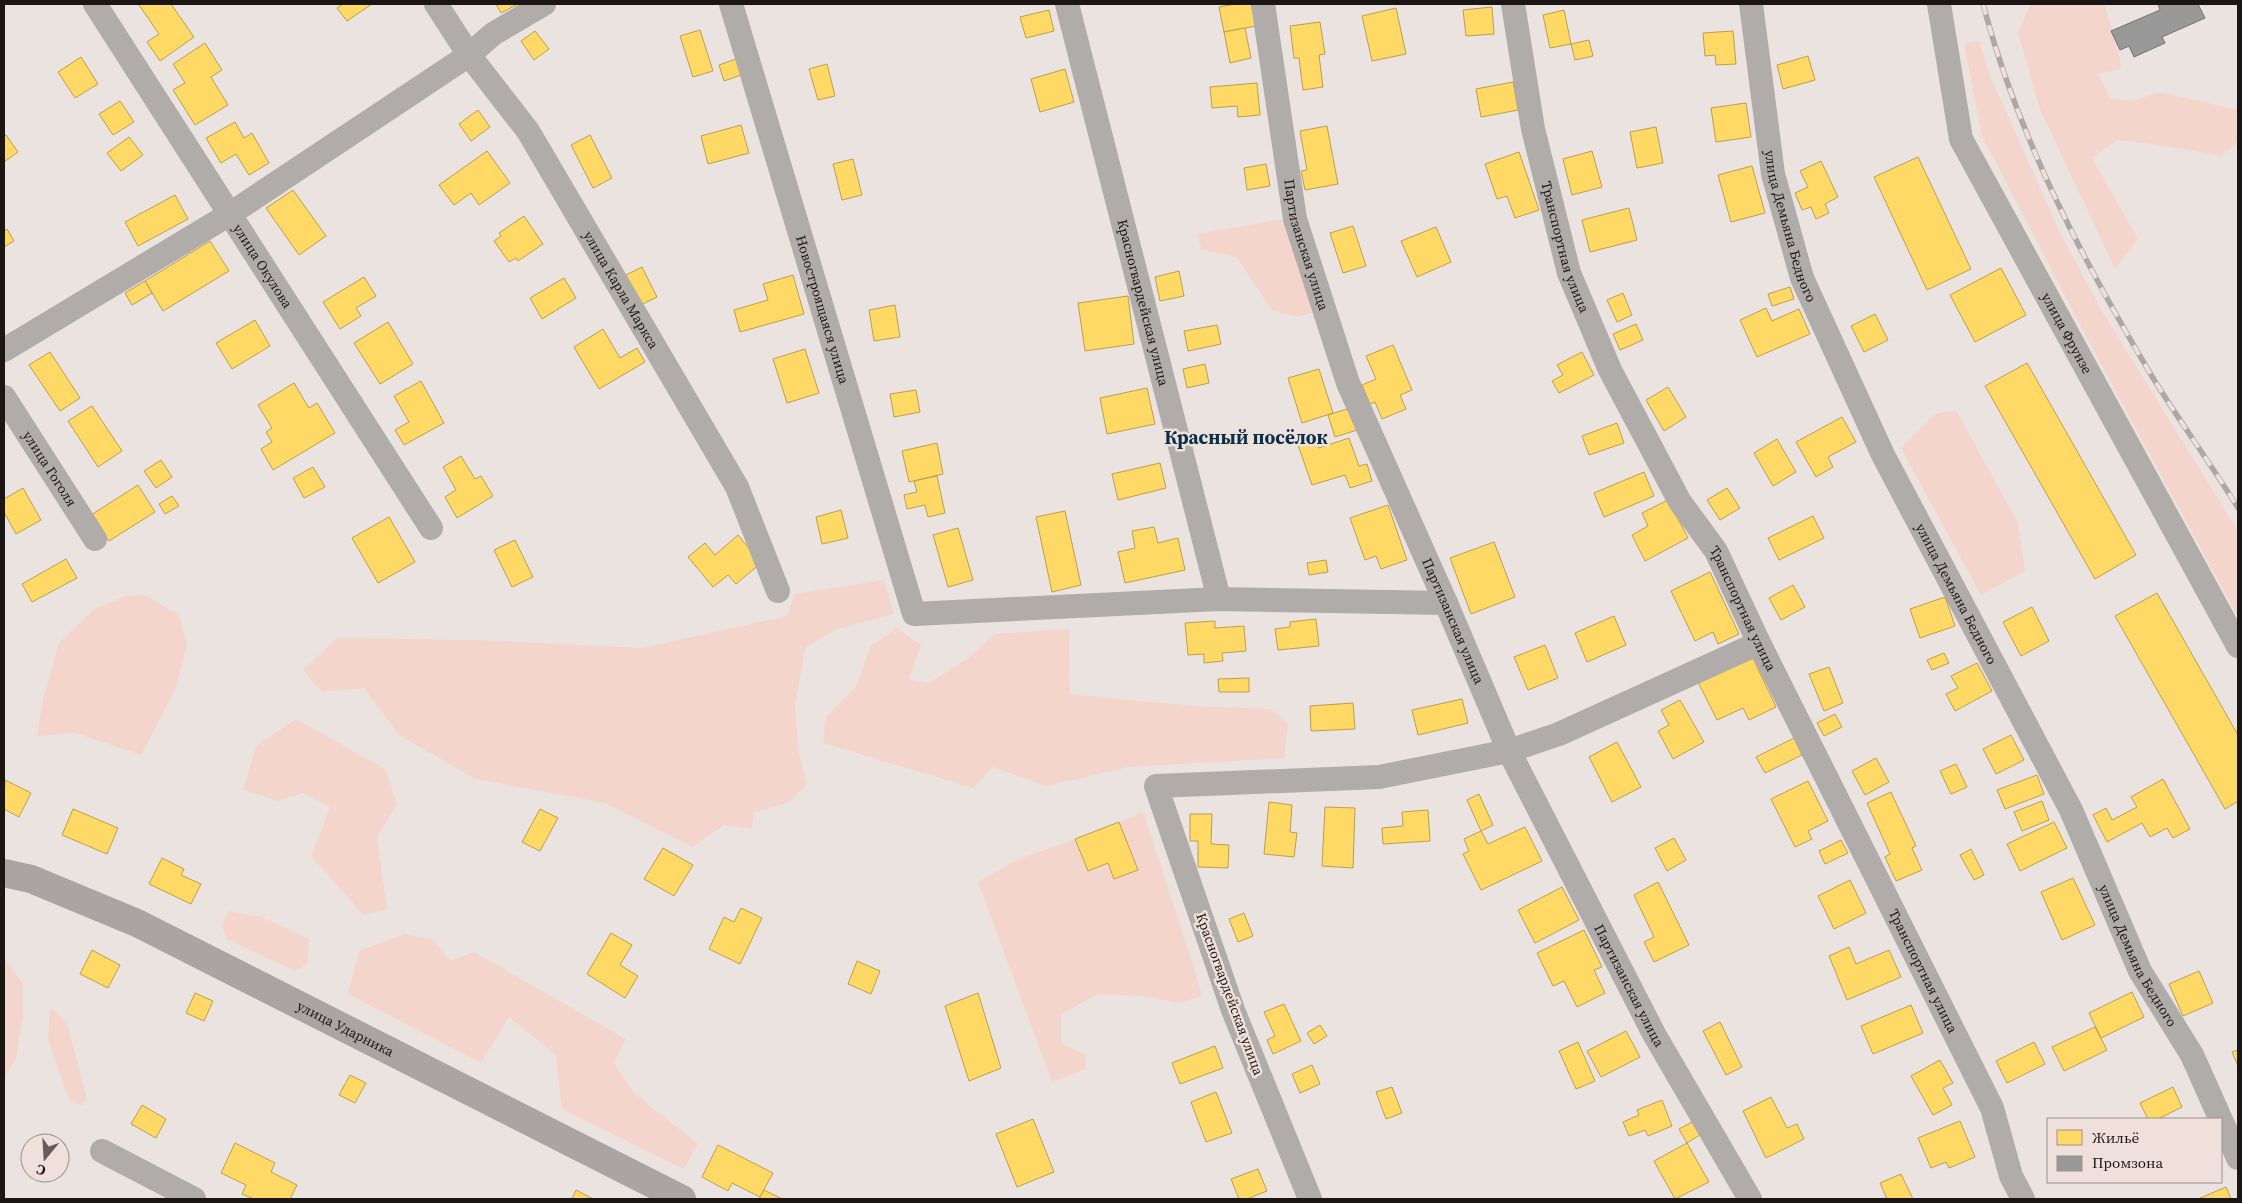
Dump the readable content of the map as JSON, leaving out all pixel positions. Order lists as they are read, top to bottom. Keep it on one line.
{"streets":{"main road":["улица Ударника"],"street":["улица Демьяна Бедного","Партизанская улица","Транспортная улица","улица Окулова","улица Карла Маркса","Красногвардейская улица","Новостроящаяся улица","улица Фрунзе","улица Гоголя"]},"crossings":[["Партизанская улица","Красногвардейская улица"],["Красногвардейская улица","Новостроящаяся улица"]],"districts":["Красный посёлок"],"legend":["Жильё","Промзона"],"north":"bottom"}
